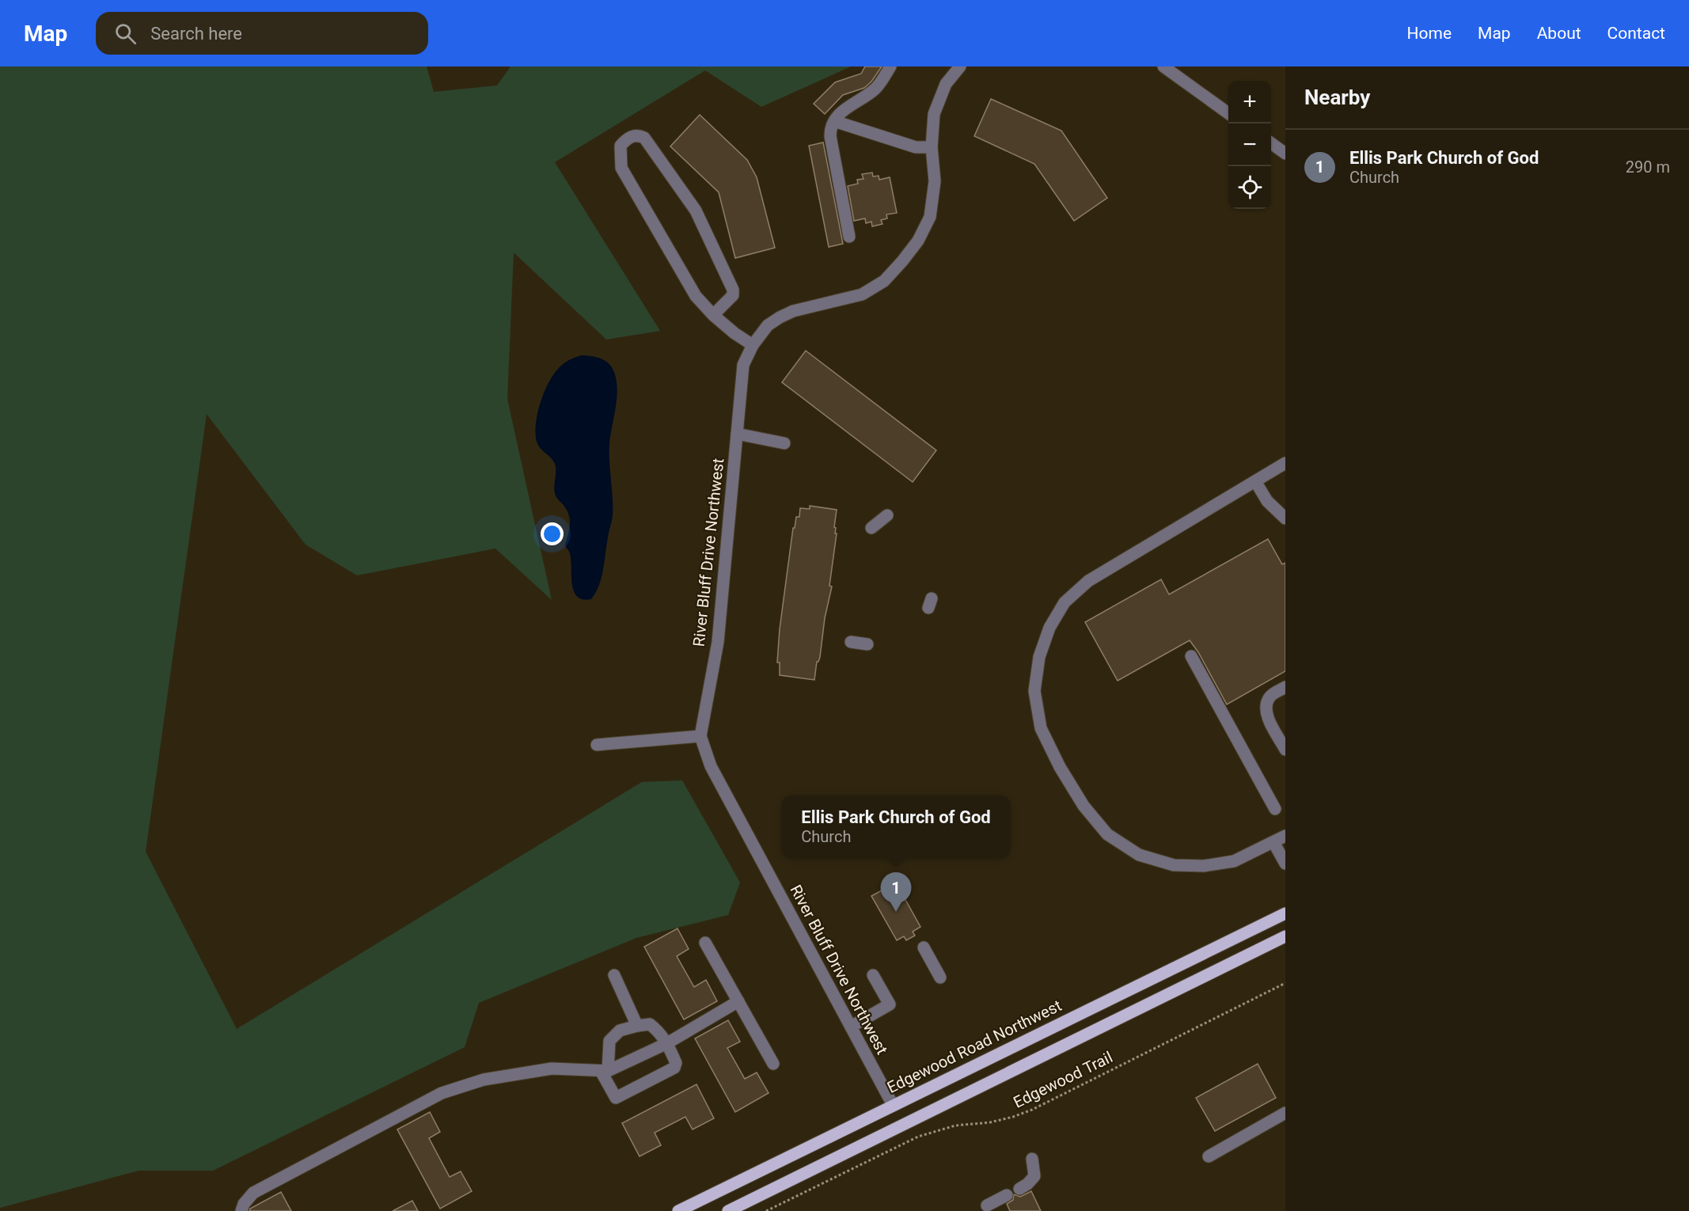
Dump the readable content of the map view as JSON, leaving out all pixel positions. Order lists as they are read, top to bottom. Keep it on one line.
{"streets":{"main road":["Edgewood Road Northwest"],"street":["River Bluff Drive Northwest"],"path":["Edgewood Trail"]},"crossings":[["River Bluff Drive Northwest","Edgewood Road Northwest"]],"page":{"header":"Map","search":"Search here","nav":["Home","Map","About","Contact"],"heading":"Nearby","map_buttons":["+","−"],"list":[{"mark":"1","name":"Ellis Park Church of God","note":"Church","value":"290 m"}],"popup":["Ellis Park Church of God","Church"],"pins":"1"}}
